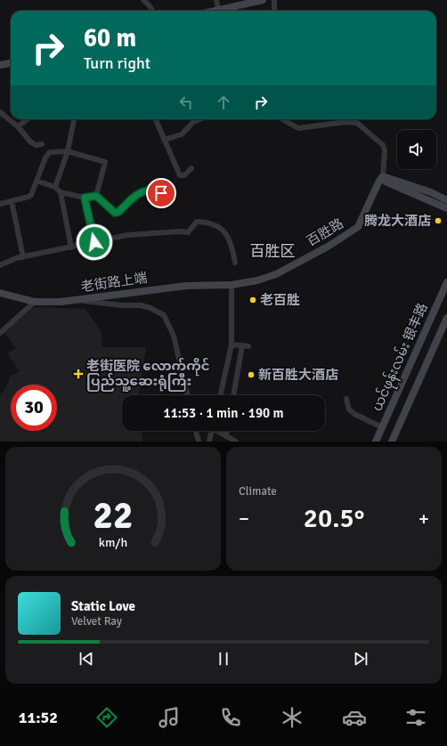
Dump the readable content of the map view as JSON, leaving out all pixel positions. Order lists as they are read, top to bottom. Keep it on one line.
{"streets":{"main road":["百胜路","老街路上端","ယင်ဖုန်းလမ်း 银丰路"]},"crossings":[["百胜路","老街路上端"]],"districts":["百胜区"],"places":{"other":["腾龙大酒店","老百胜","新百胜大酒店"],"health":["老街医院 လောက်ကိုင် ပြည်သူ့ဆေးရုံကြီး"]},"page":{"turn":["60 m","Turn right"],"limit":"30","trip":"11:53 · 1 min · 190 m","tile":"Climate","heat":["−","20.5°","+"],"song":["Static Love","Velvet Ray"],"tabs":"11:52","gauge":["22","km/h"]}}
